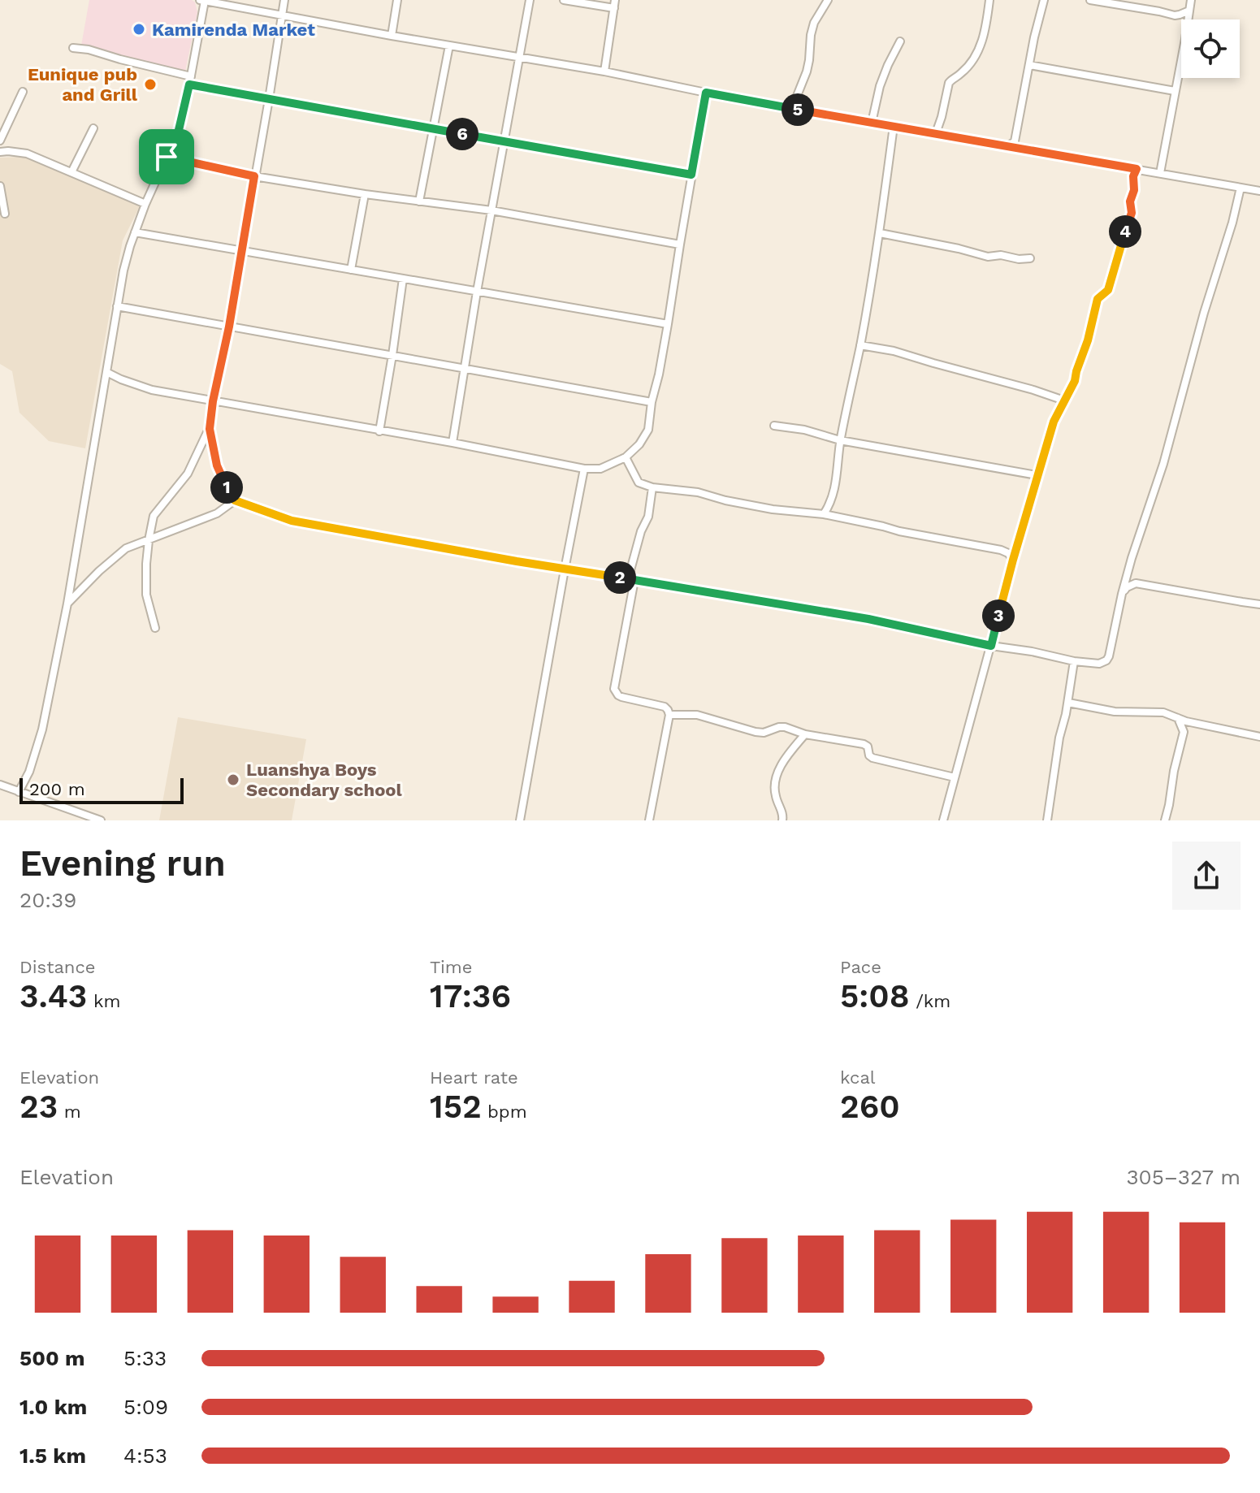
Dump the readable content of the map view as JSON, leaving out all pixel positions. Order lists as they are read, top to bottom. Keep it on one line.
{"places":["Kamirenda Market","Eunique pub and Grill","Luanshya Boys Secondary school"],"scale_bar":"200 m","page":{"pins":["5","6","4","1","2","3"],"scale":"200 m","heading":["Evening run","20:39"],"stats":[["Distance","3.43 km"],["Time","17:36"],["Pace","5:08 /km"],["Elevation","23 m"],["Heart rate","152 bpm"],["kcal","260"]],"chart":["Elevation","305–327 m"],"list":[{"name":"500 m","note":"5:33"},{"name":"1.0 km","note":"5:09"},{"name":"1.5 km","note":"4:53"}]}}
